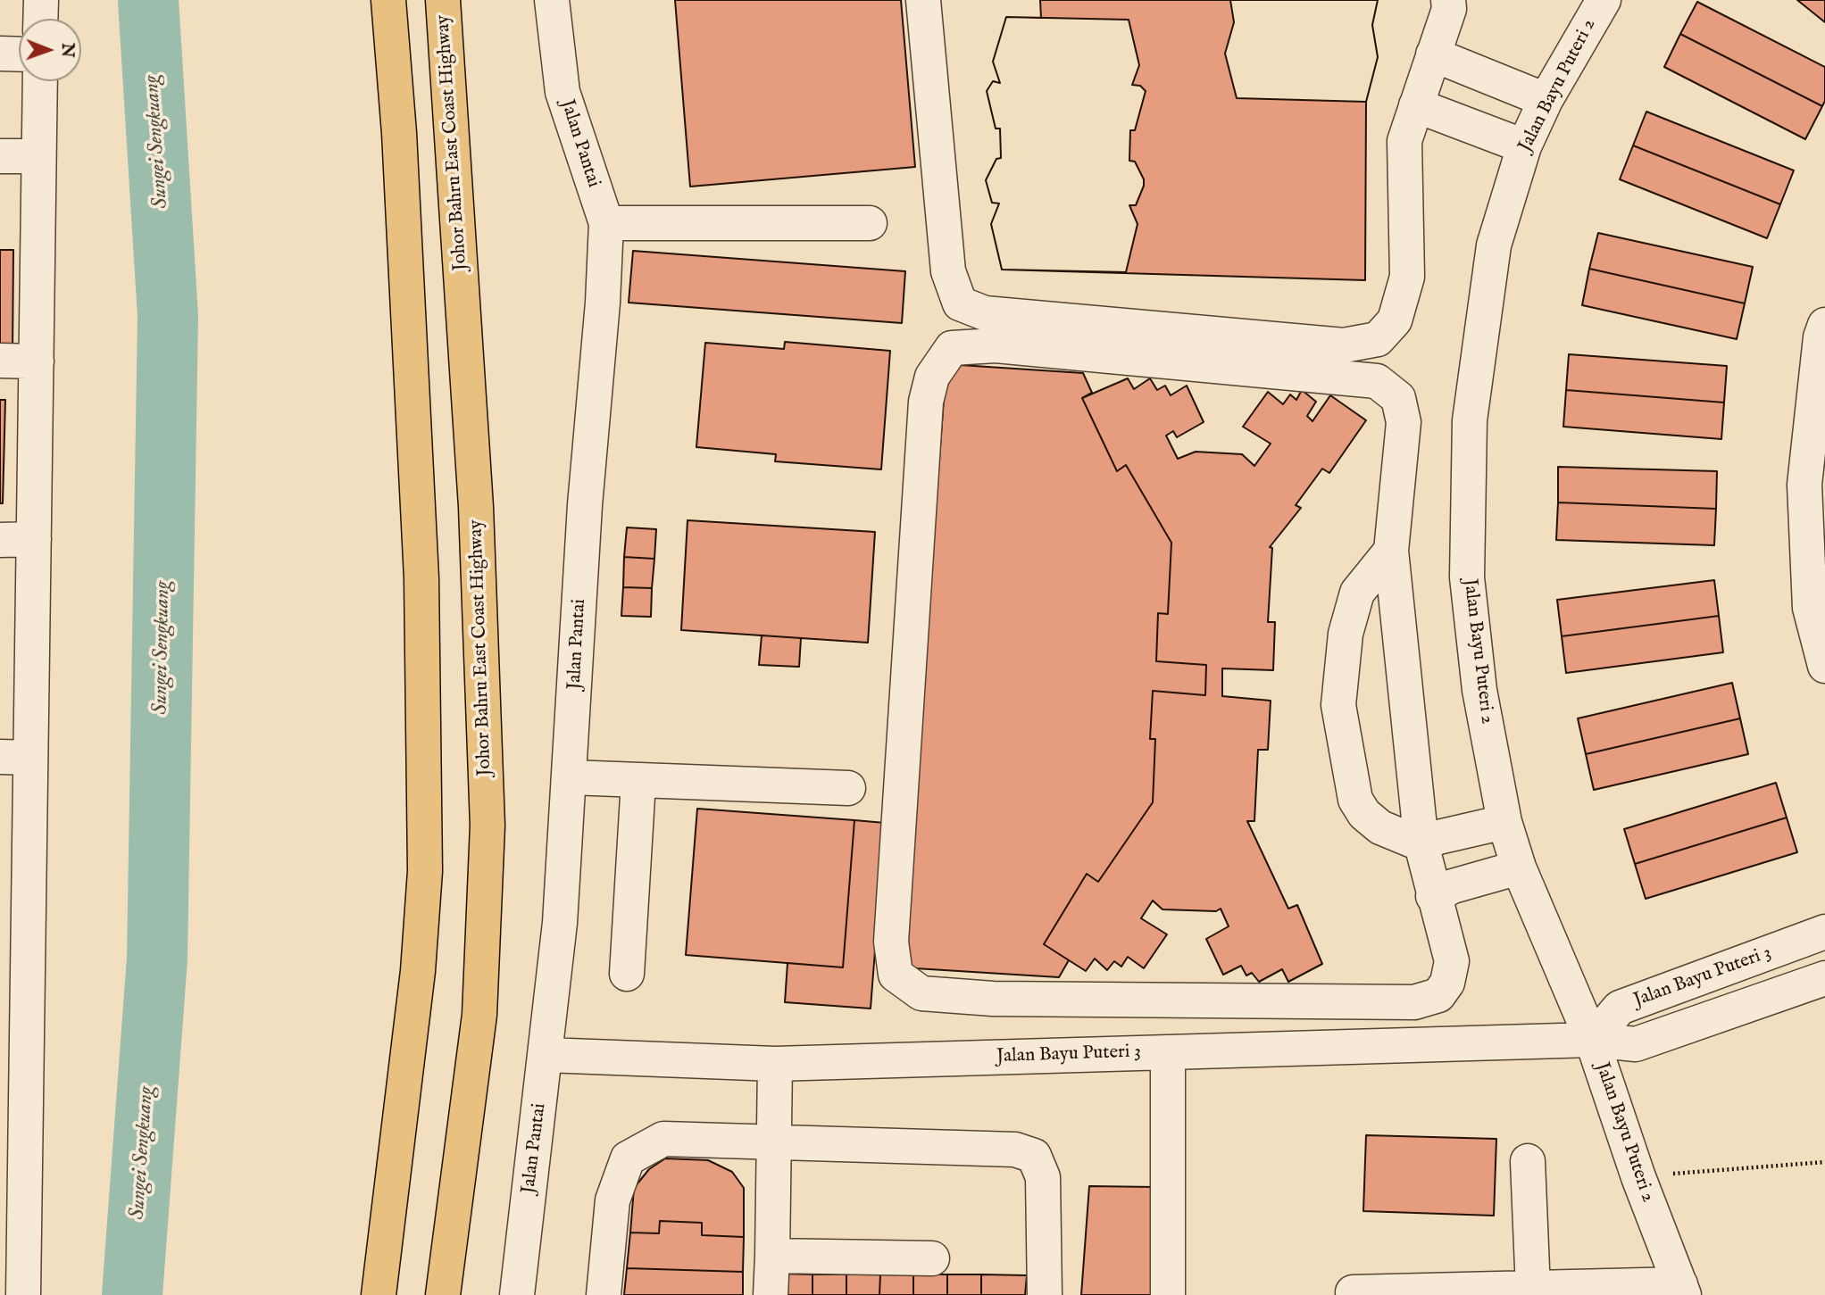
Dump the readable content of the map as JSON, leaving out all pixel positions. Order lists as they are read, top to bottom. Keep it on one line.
{"streets":{"highway":["Johor Bahru East Coast Highway"],"street":["Jalan Bayu Puteri 2","Jalan Pantai","Jalan Bayu Puteri 3"]},"crossings":[["Jalan Bayu Puteri 2","Jalan Bayu Puteri 3"],["Jalan Pantai","Jalan Bayu Puteri 3"]],"water":["Sungei Sengkuang"],"north":"right"}
